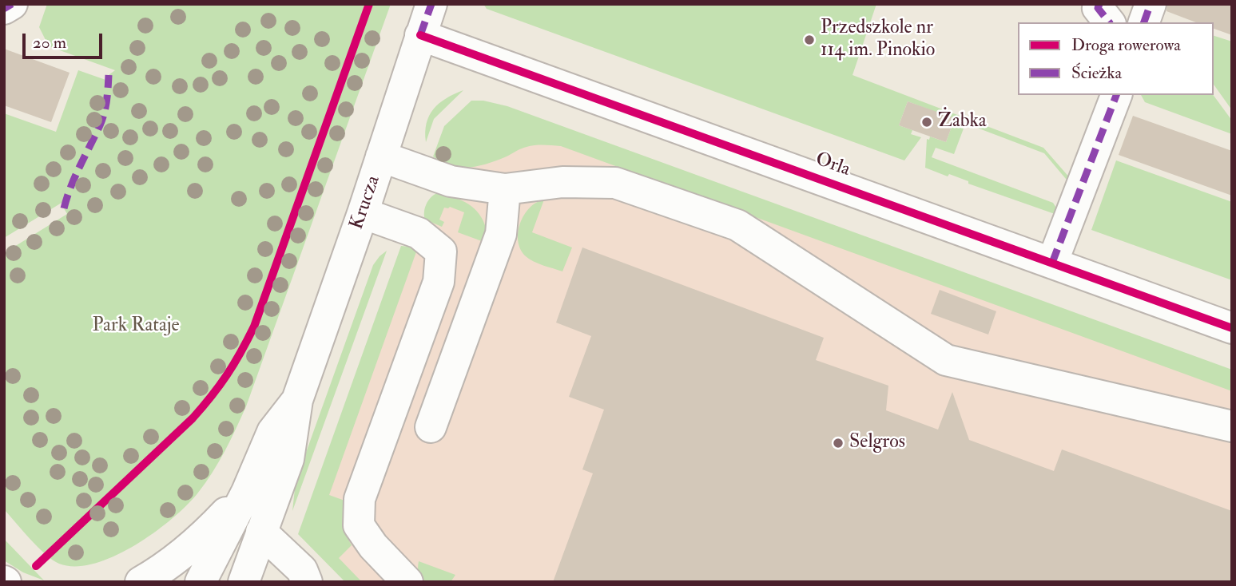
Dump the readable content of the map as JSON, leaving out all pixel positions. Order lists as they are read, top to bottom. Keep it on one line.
{"streets":{"street":["Orla","Krucza"]},"crossings":[["Orla","Krucza"]],"parks":["Park Rataje"],"places":["Przedszkole nr 114 im. Pinokio","Żabka","Selgros"],"legend":["Droga rowerowa","Ścieżka"],"scale_bar":"20 m"}
